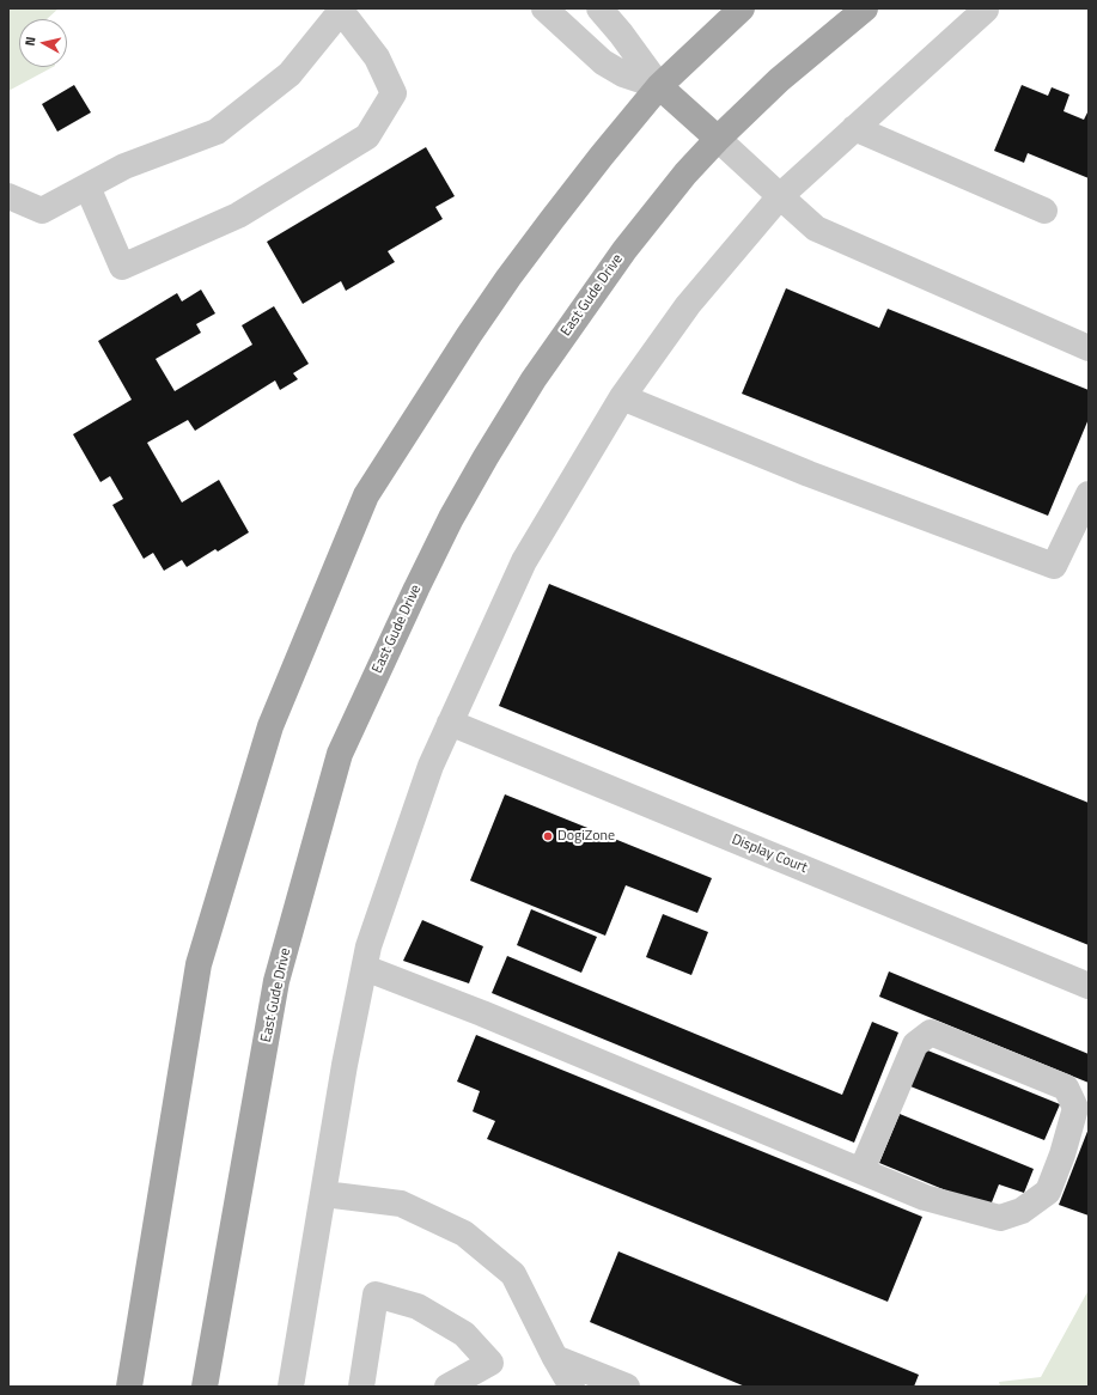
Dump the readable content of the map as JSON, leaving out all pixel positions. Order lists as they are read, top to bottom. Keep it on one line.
{"streets":{"main road":["East Gude Drive"],"lane":["Display Court"]},"places":["DogiZone"],"north":"left"}
